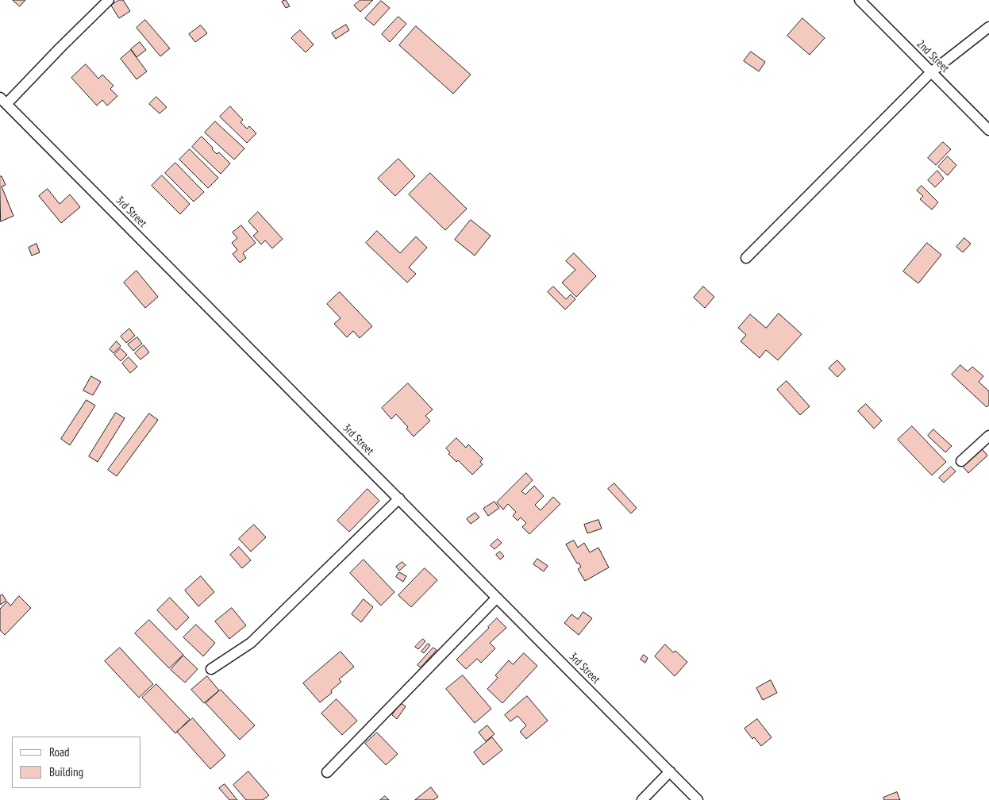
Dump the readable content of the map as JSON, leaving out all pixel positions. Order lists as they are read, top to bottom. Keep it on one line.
{"streets":{"street":["2nd Street","3rd Street"]},"legend":["Road","Building"]}
